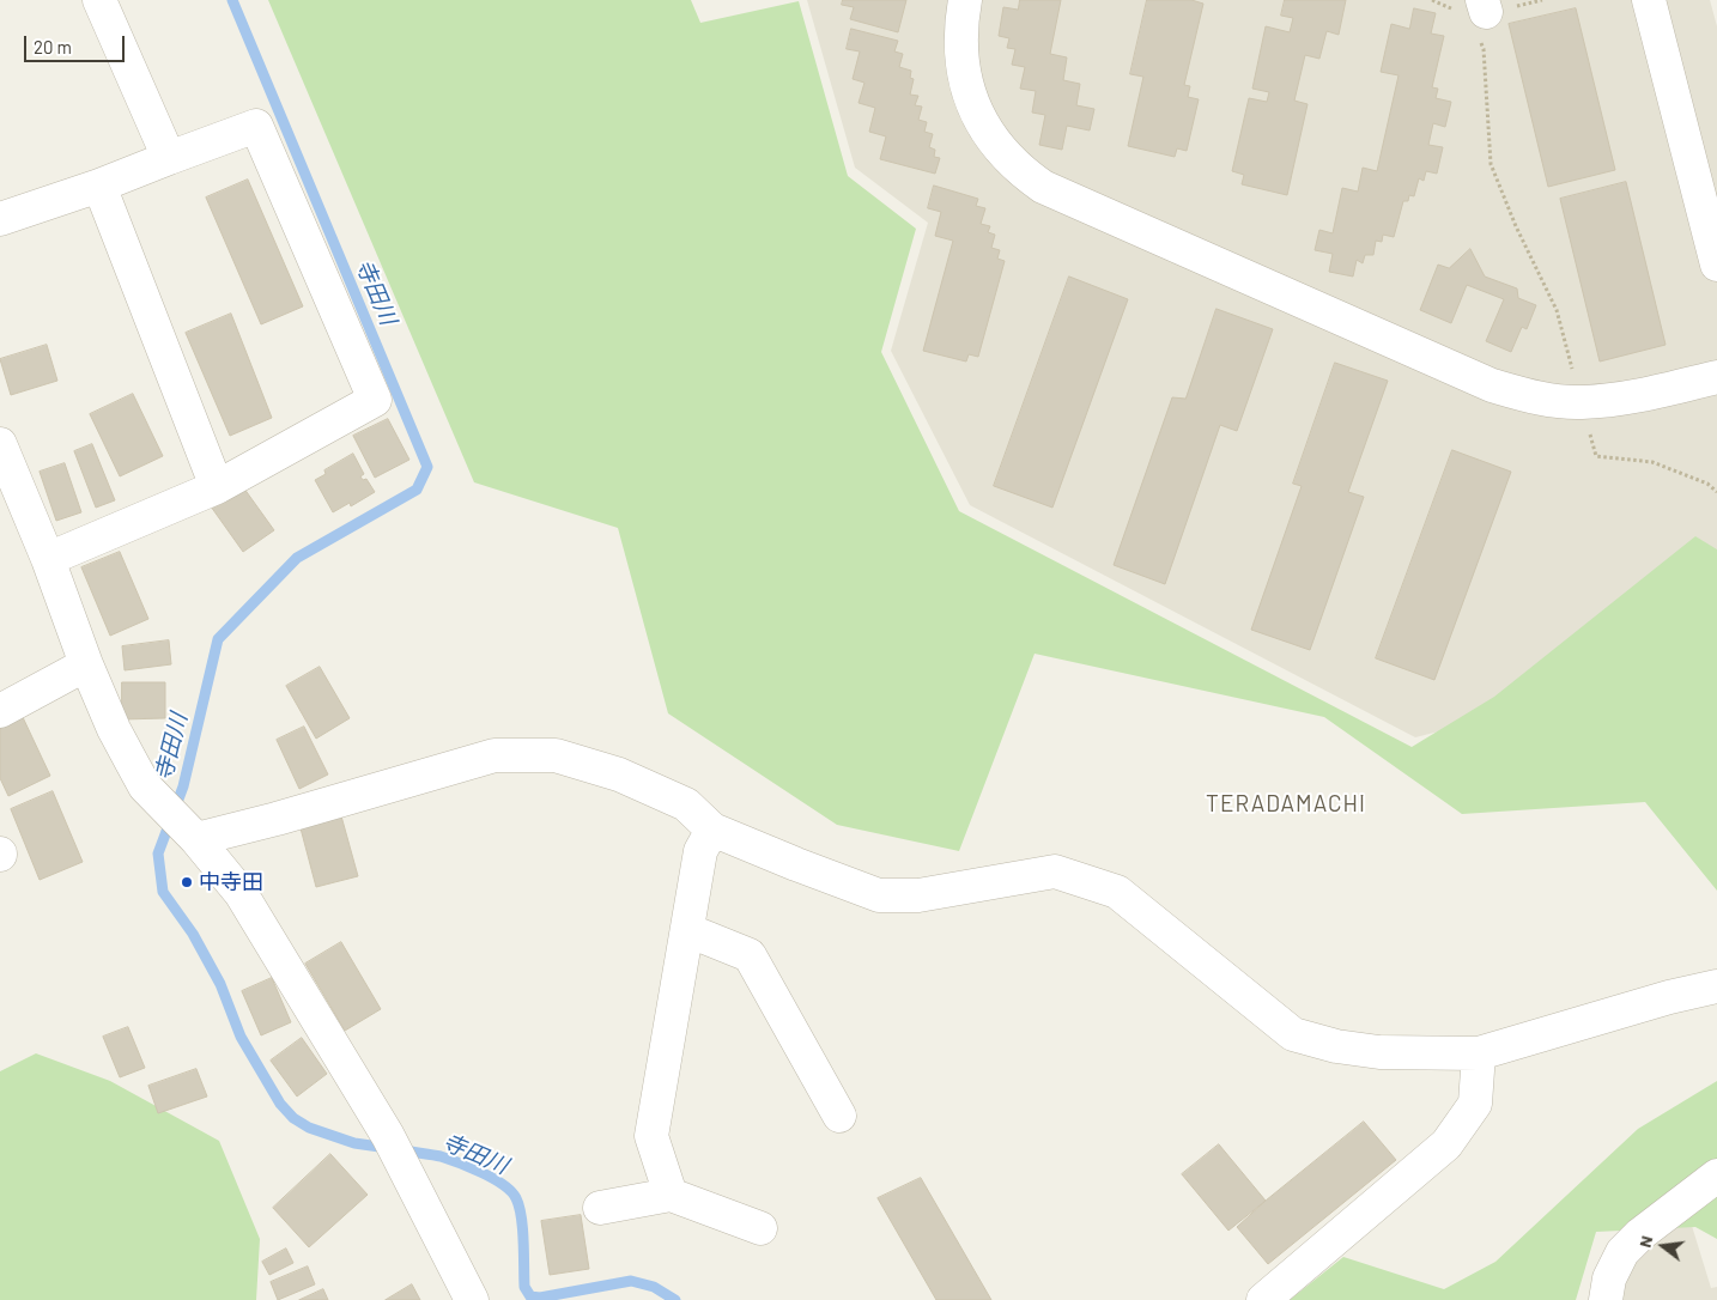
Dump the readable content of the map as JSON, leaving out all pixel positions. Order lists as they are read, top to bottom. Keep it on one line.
{"districts":["TERADAMACHI"],"water":["寺田川"],"places":["中寺田"],"scale_bar":"20 m","north":"left"}
